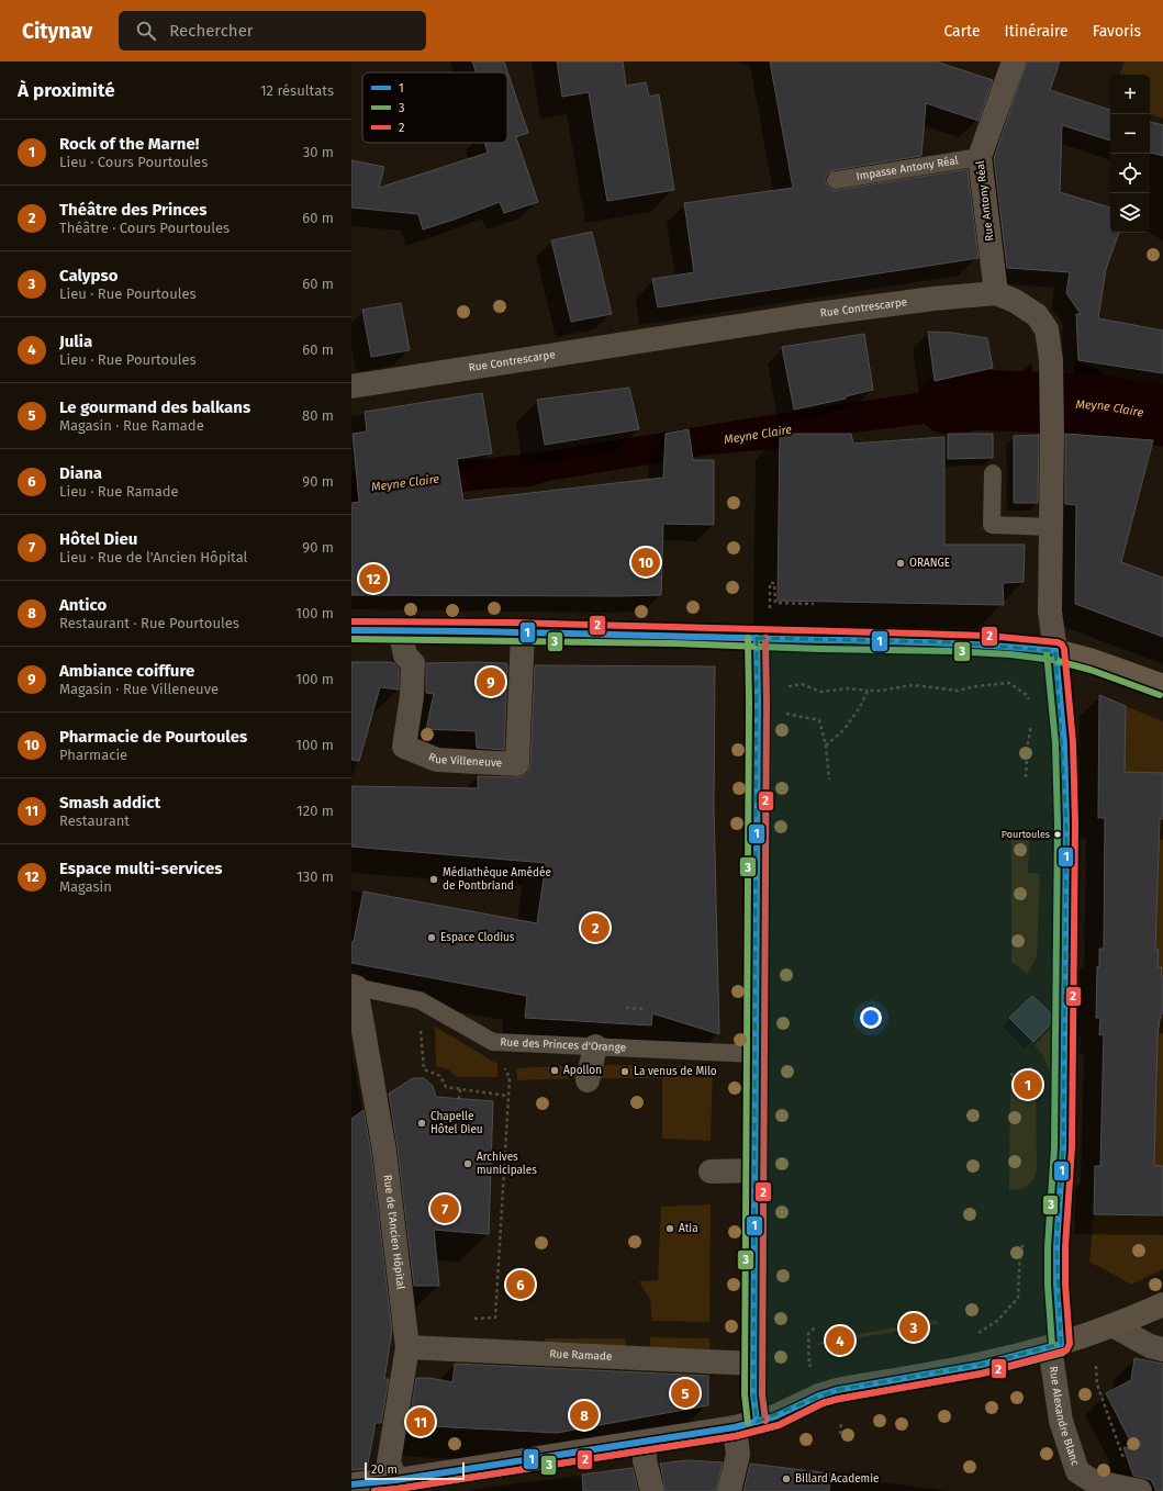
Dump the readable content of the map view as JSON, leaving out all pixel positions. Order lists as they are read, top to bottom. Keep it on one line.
{"streets":{"street":["Rue Antony Réal","Rue Contrescarpe","Rue Villeneuve","Rue de l'Ancien Hôpital","Rue Ramade","Rue Alexandre Blanc"],"lane":["Impasse Antony Réal","Rue des Princes d'Orange"]},"crossings":[["Impasse Antony Réal","Rue Antony Réal"],["Rue Antony Réal","Rue Contrescarpe"],["Rue Contrescarpe","Rue Alexandre Blanc"],["Rue des Princes d'Orange","Rue de l'Ancien Hôpital"],["Rue de l'Ancien Hôpital","Rue Ramade"]],"water":["Meyne Claire"],"places":["ORANGE","Pourtoules","Médiathèque Amédée de Pontbriand","Espace Clodius","Apollon","La venus de Milo","Chapelle Hôtel Dieu","Archives municipales","Atia","Billard Academie"],"lines":["transit line 2","transit line 1","transit line 3"],"legend":["1","3","2"],"scale_bar":"20 m","page":{"header":"Citynav","search":"Rechercher","nav":["Carte","Itinéraire","Favoris"],"heading":["À proximité","12 résultats"],"map_buttons":["+","−"],"list":[{"mark":"1","name":"Rock of the Marne!","note":"Lieu · Cours Pourtoules","value":"30 m"},{"mark":"2","name":"Théâtre des Princes","note":"Théâtre · Cours Pourtoules","value":"60 m"},{"mark":"3","name":"Calypso","note":"Lieu · Rue Pourtoules","value":"60 m"},{"mark":"4","name":"Julia","note":"Lieu · Rue Pourtoules","value":"60 m"},{"mark":"5","name":"Le gourmand des balkans","note":"Magasin · Rue Ramade","value":"80 m"},{"mark":"6","name":"Diana","note":"Lieu · Rue Ramade","value":"90 m"},{"mark":"7","name":"Hôtel Dieu","note":"Lieu · Rue de l'Ancien Hôpital","value":"90 m"},{"mark":"8","name":"Antico","note":"Restaurant · Rue Pourtoules","value":"100 m"},{"mark":"9","name":"Ambiance coiffure","note":"Magasin · Rue Villeneuve","value":"100 m"},{"mark":"10","name":"Pharmacie de Pourtoules","note":"Pharmacie","value":"100 m"},{"mark":"11","name":"Smash addict","note":"Restaurant","value":"120 m"},{"mark":"12","name":"Espace multi-services","note":"Magasin","value":"130 m"}],"pins":["10","12","9","2","1","7","6","3","4","5","8","11"],"scale":"20 m"}}
